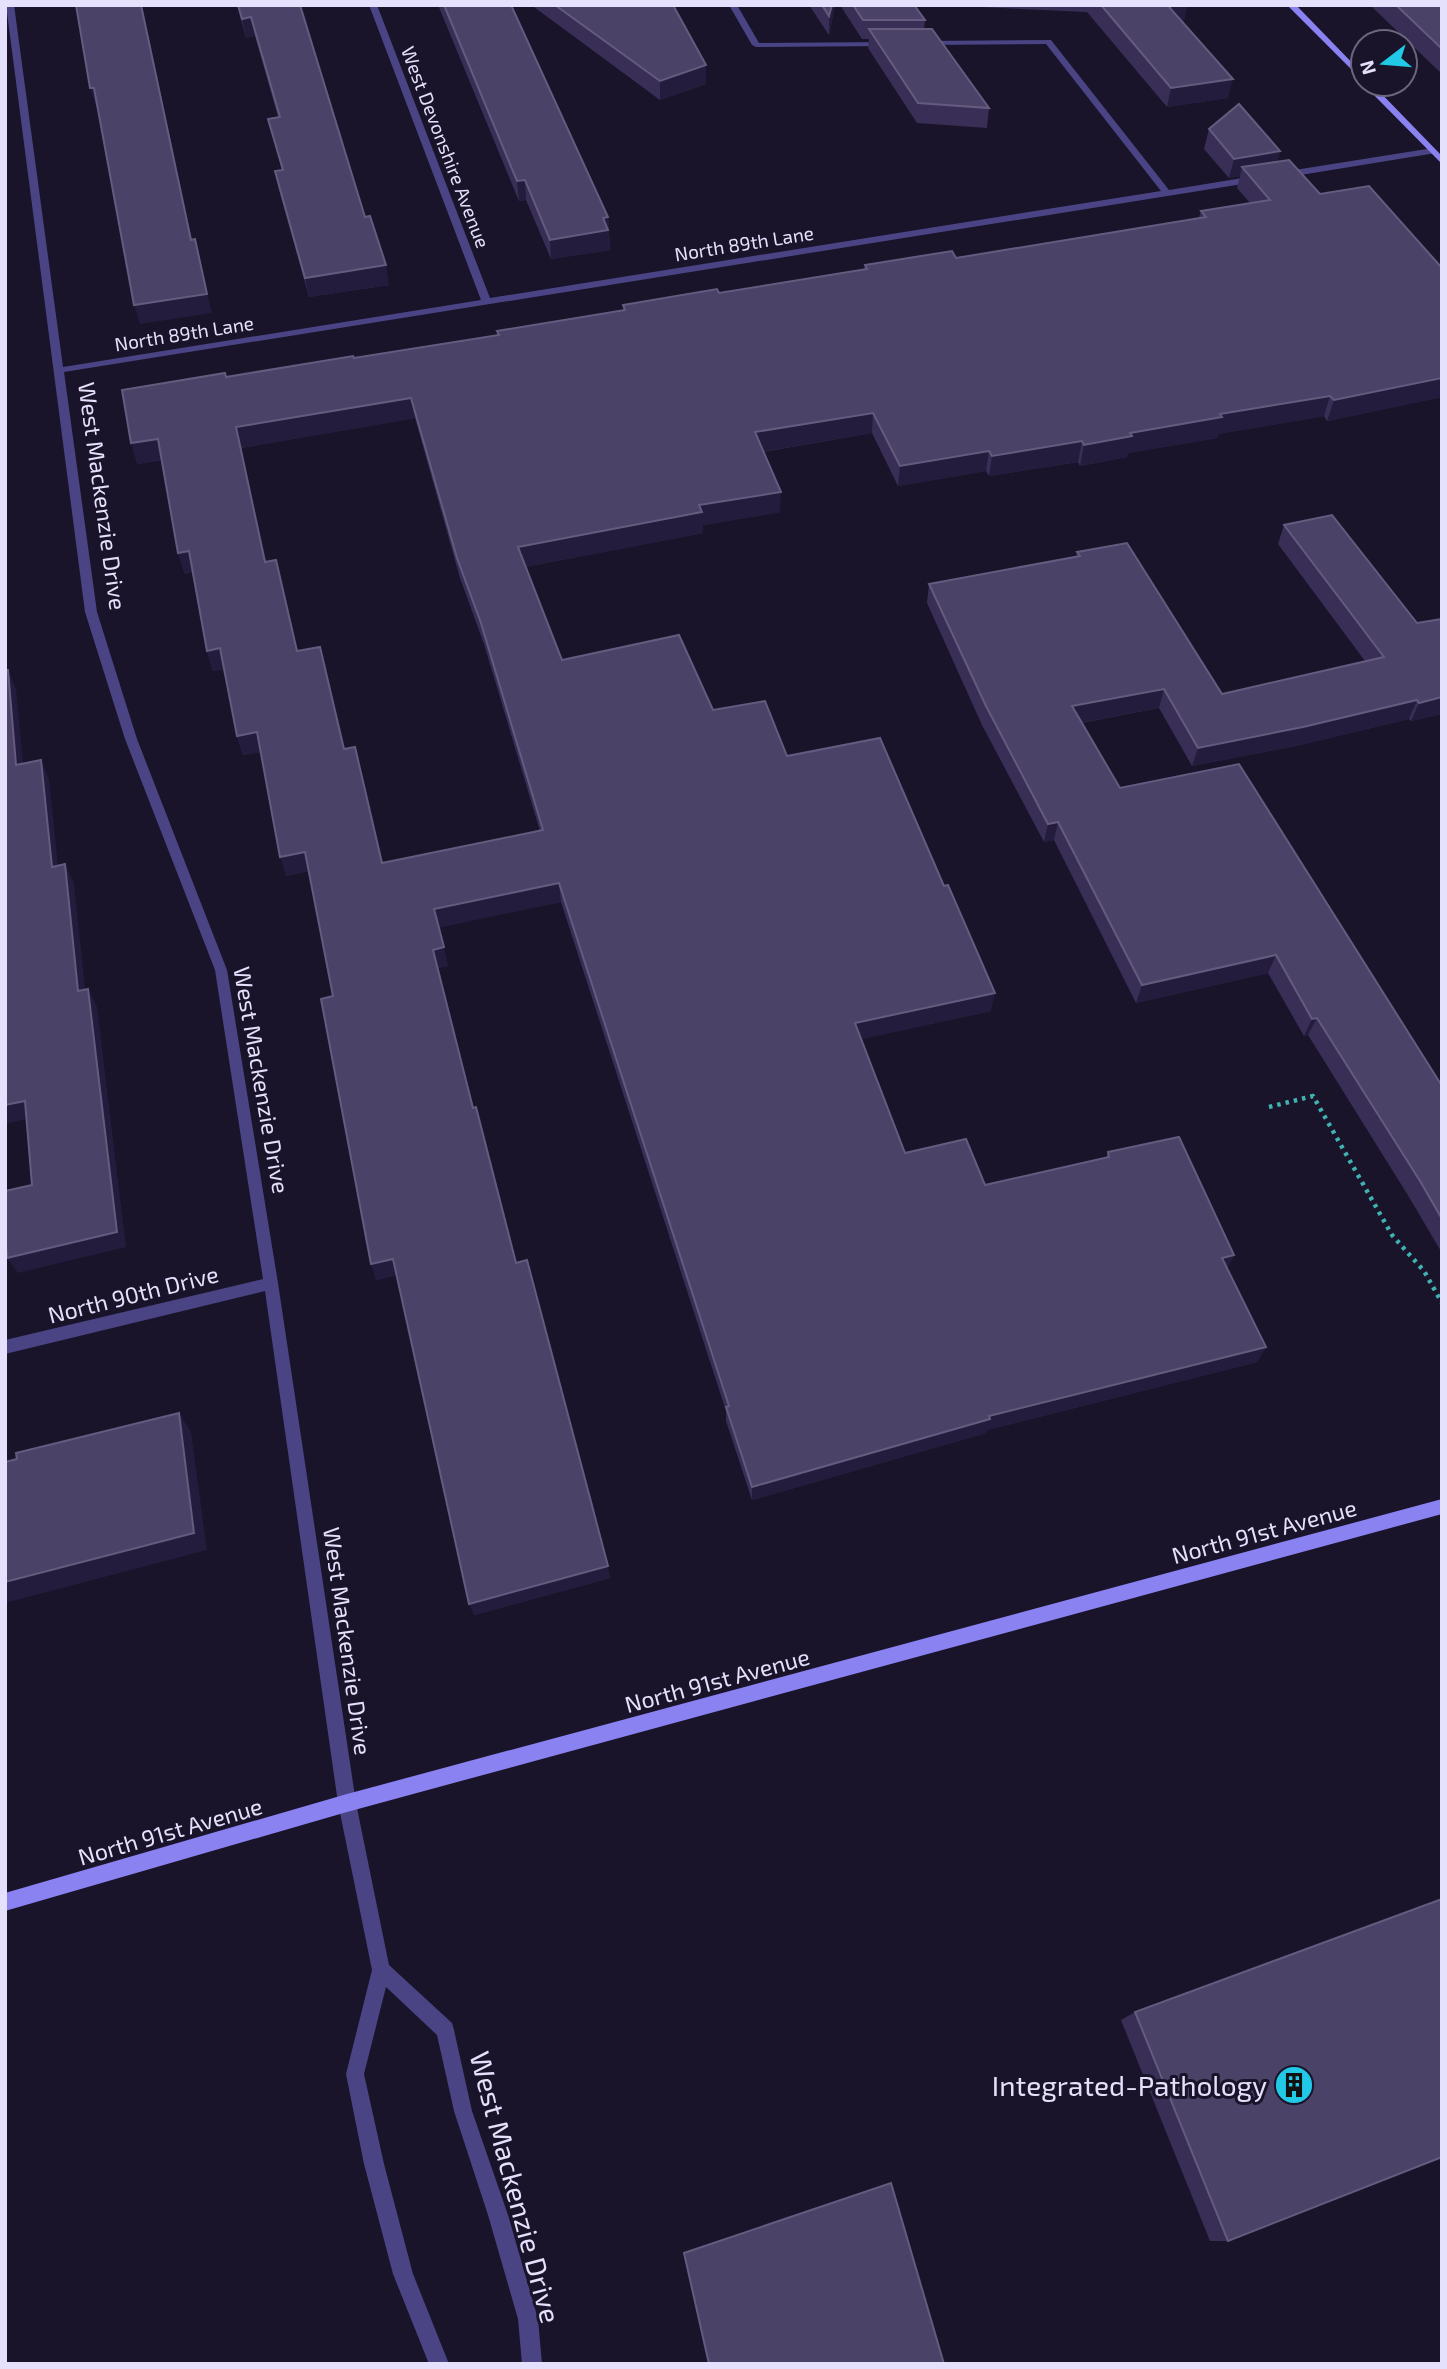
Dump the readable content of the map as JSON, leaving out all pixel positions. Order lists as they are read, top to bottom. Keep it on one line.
{"streets":{"main road":["North 91st Avenue"],"street":["West Devonshire Avenue","North 89th Lane","West Mackenzie Drive","North 90th Drive"]},"crossings":[["West Devonshire Avenue","North 89th Lane"],["North 89th Lane","West Mackenzie Drive"],["West Mackenzie Drive","North 90th Drive"],["West Mackenzie Drive","North 91st Avenue"]],"places":{"building":["Integrated-Pathology"]},"north":"left"}
